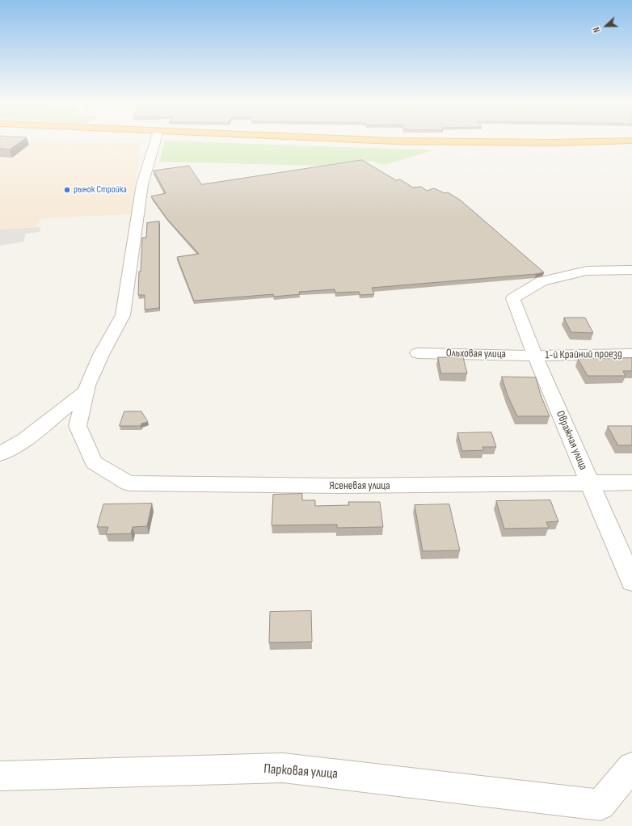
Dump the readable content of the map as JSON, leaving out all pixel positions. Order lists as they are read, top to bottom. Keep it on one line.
{"streets":{"street":["Ольховая улица","1-й Крайний проезд","Овражная улица","Ясеневая улица","Парковая улица"]},"crossings":[["Ольховая улица","1-й Крайний проезд"],["Ольховая улица","Овражная улица"],["1-й Крайний проезд","Овражная улица"],["Овражная улица","Ясеневая улица"]],"places":["рынок Стройка"],"north":"left"}
